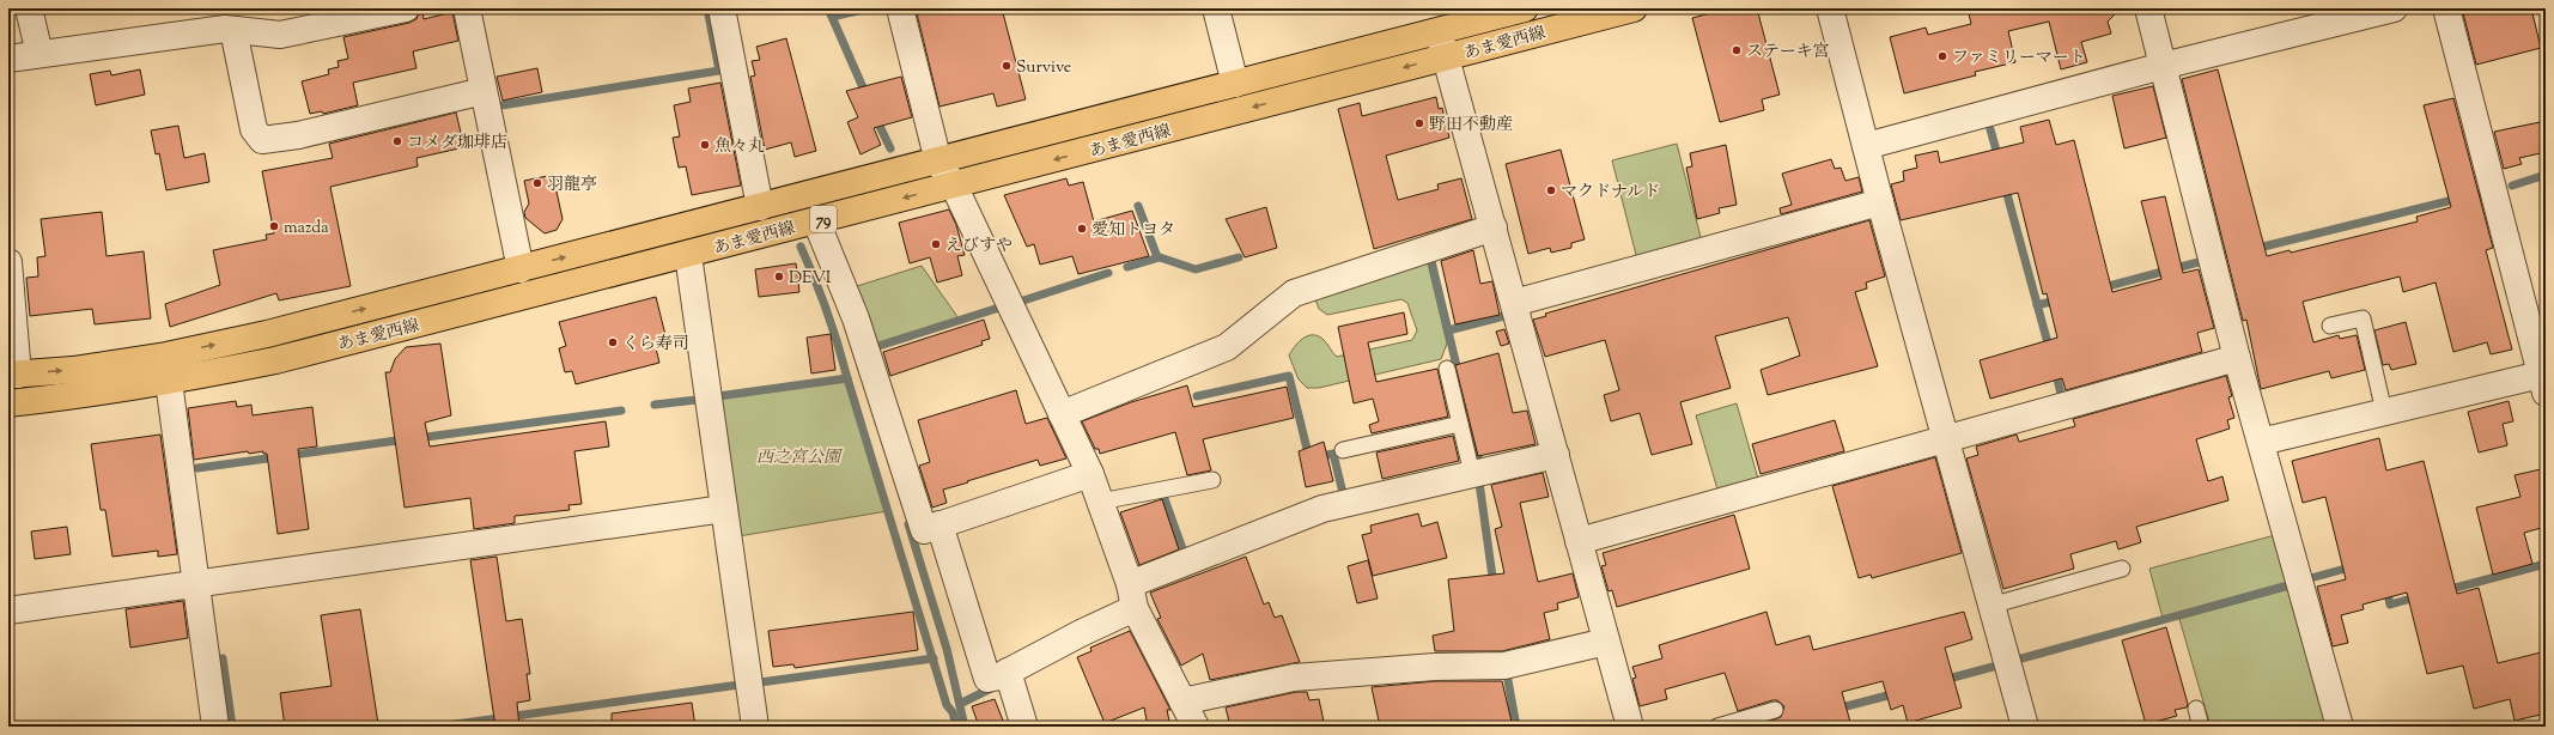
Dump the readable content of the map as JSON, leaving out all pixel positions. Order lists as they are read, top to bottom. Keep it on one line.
{"streets":{"main road":["あま愛西線","79"]},"parks":["西之宮公園"],"places":["ステーキ宮","ファミリーマート","Survive","野田不動産","コメダ珈琲店","魚々丸","羽龍亭","マクドナルド","mazda","愛知トヨタ","えびすや","DEVI","くら寿司"]}
